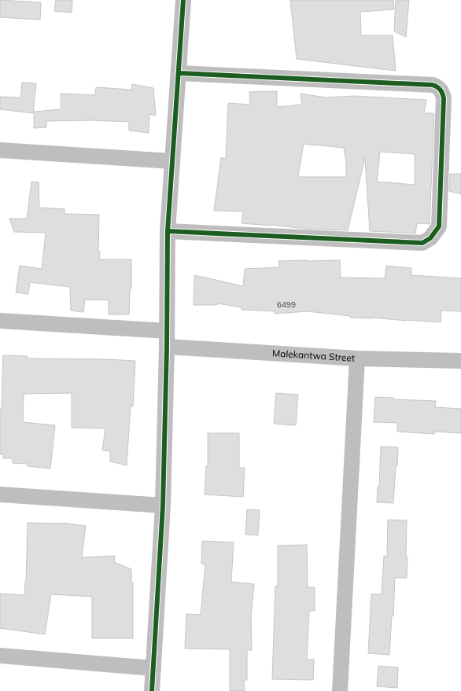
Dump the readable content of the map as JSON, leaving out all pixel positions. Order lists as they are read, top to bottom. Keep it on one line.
{"streets":{"street":["Malekantwa Street"]},"house_numbers":["6499"]}
